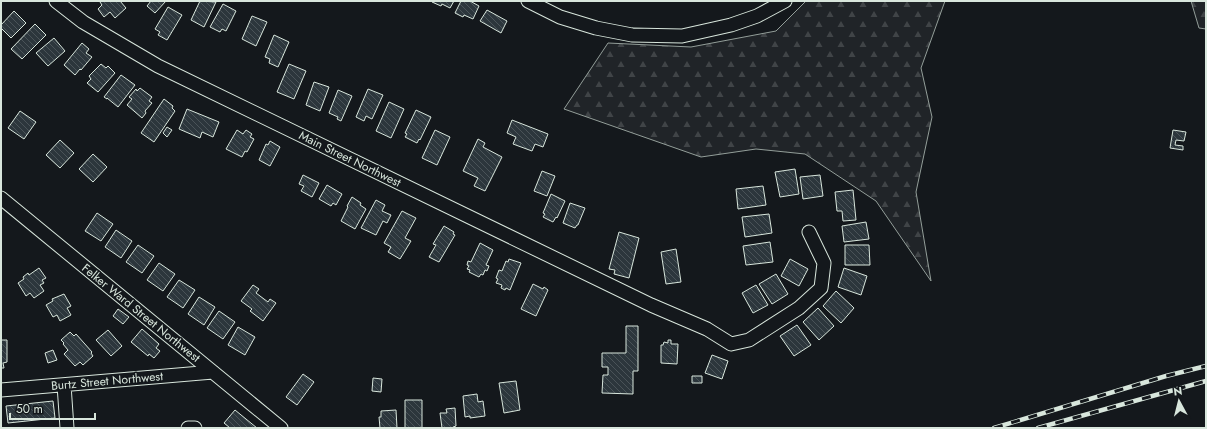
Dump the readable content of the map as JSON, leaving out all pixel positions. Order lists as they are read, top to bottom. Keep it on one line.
{"streets":{"street":["Main Street Northwest","Felker Ward Street Northwest","Burtz Street Northwest"]},"crossings":[["Felker Ward Street Northwest","Burtz Street Northwest"]],"scale_bar":"50 m","north":"top"}
